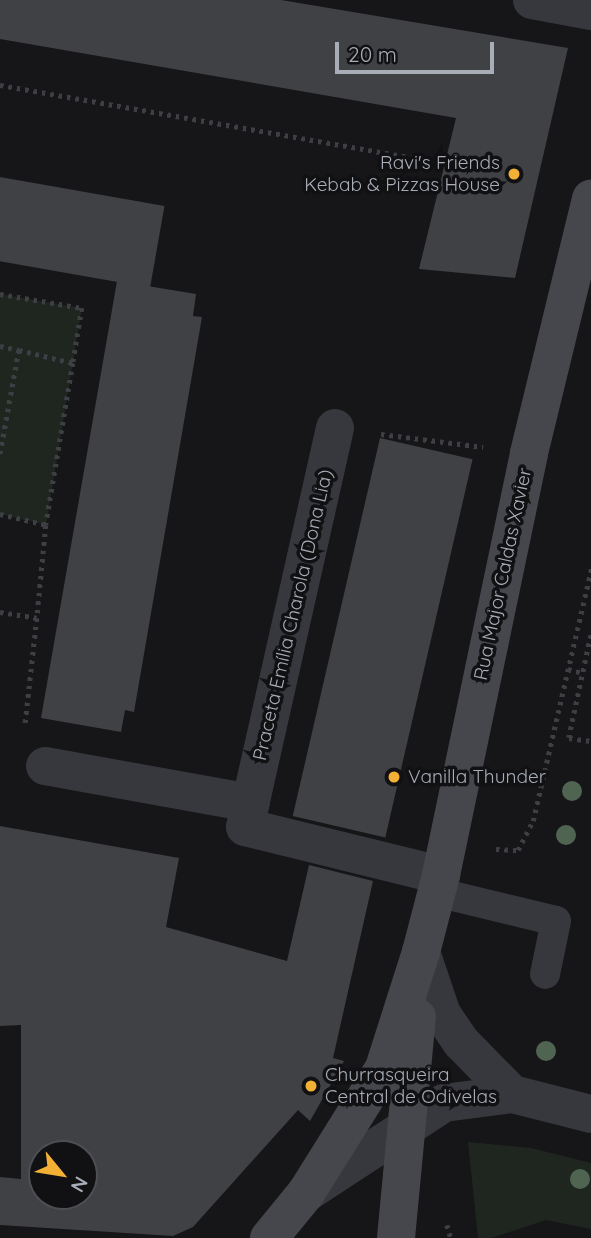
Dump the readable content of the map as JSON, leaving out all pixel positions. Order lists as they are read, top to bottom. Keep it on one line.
{"streets":{"street":["Rua Major Caldas Xavier","Praceta Emília Charola (Dona Lia)"]},"crossings":[["Rua Major Caldas Xavier","Praceta Emília Charola (Dona Lia)"]],"places":["Ravi's Friends Kebab & Pizzas House","Vanilla Thunder","Churrasqueira Central de Odivelas"],"scale_bar":"20 m","north":"bottom right"}
